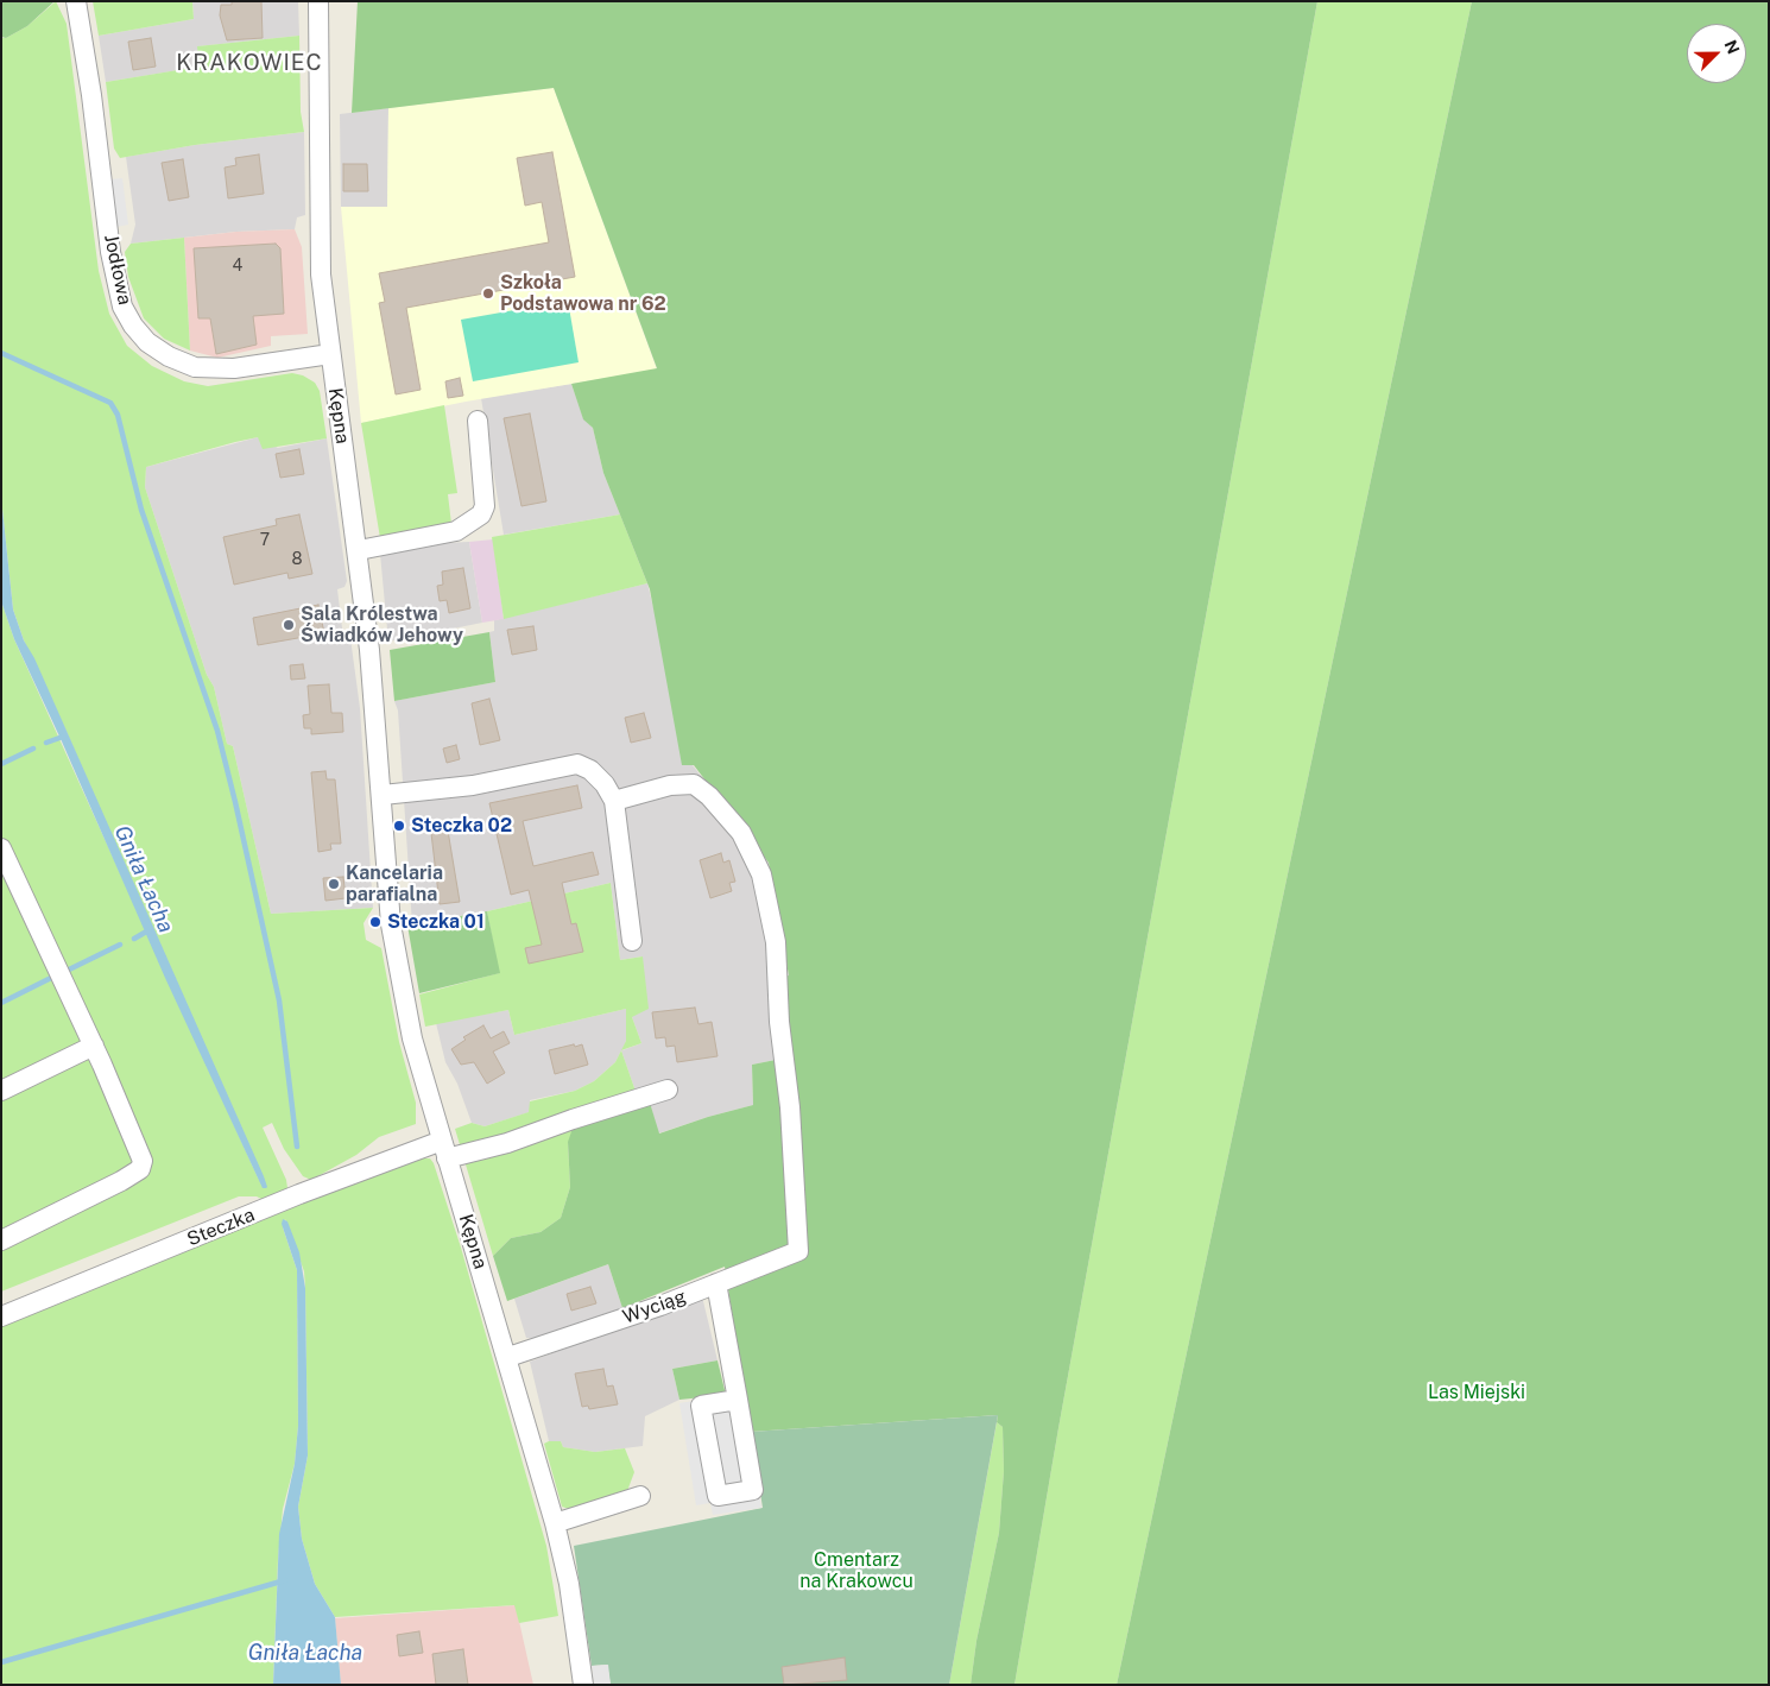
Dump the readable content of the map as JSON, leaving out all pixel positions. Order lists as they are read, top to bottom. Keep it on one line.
{"streets":{"street":["Jodłowa","Kępna","Steczka","Wyciąg"]},"crossings":[["Jodłowa","Kępna"],["Kępna","Steczka"],["Kępna","Wyciąg"]],"districts":["KRAKOWIEC"],"water":["Gniła Łacha"],"parks":["Las Miejski","Cmentarz na Krakowcu"],"places":["Szkoła Podstawowa nr 62","Sala Królestwa Świadków Jehowy","Steczka 02","Kancelaria parafialna","Steczka 01"],"house_numbers":["4","7","8"],"north":"top right"}
